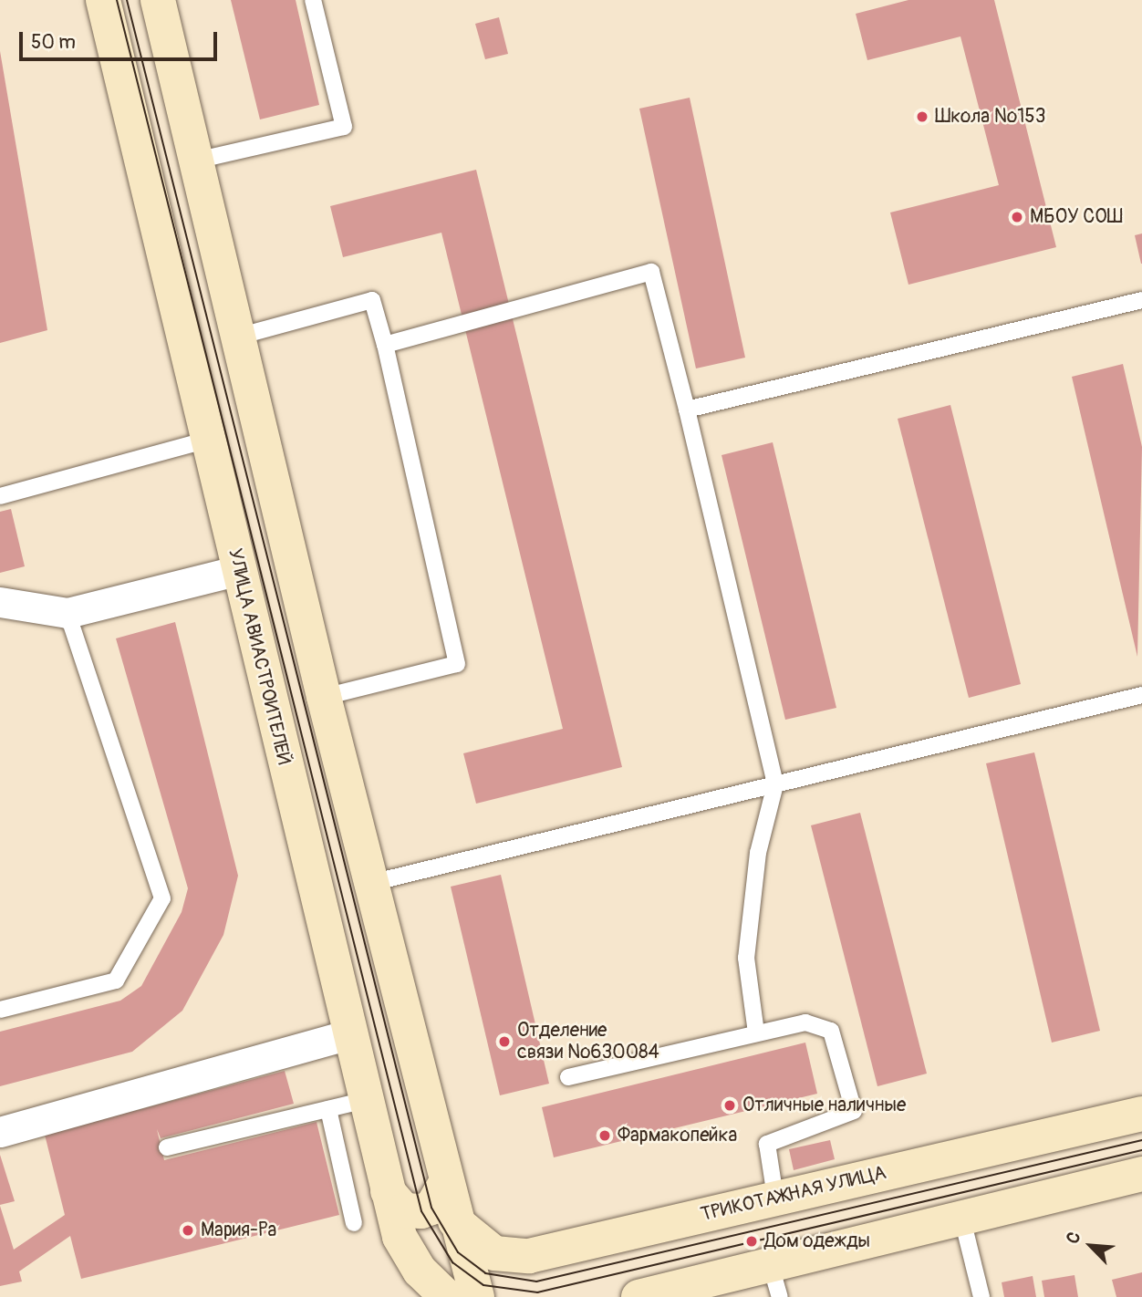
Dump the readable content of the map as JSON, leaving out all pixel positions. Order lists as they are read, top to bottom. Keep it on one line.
{"streets":{"main road":["УЛИЦА АВИАСТРОИТЕЛЕЙ","ТРИКОТАЖНАЯ УЛИЦА"]},"places":["Школа №153","МБОУ СОШ","Отделение связи №630084","Отличные наличные","Фармакопейка","Мария-Ра","Дом одежды"],"scale_bar":"50 m","north":"top left"}
